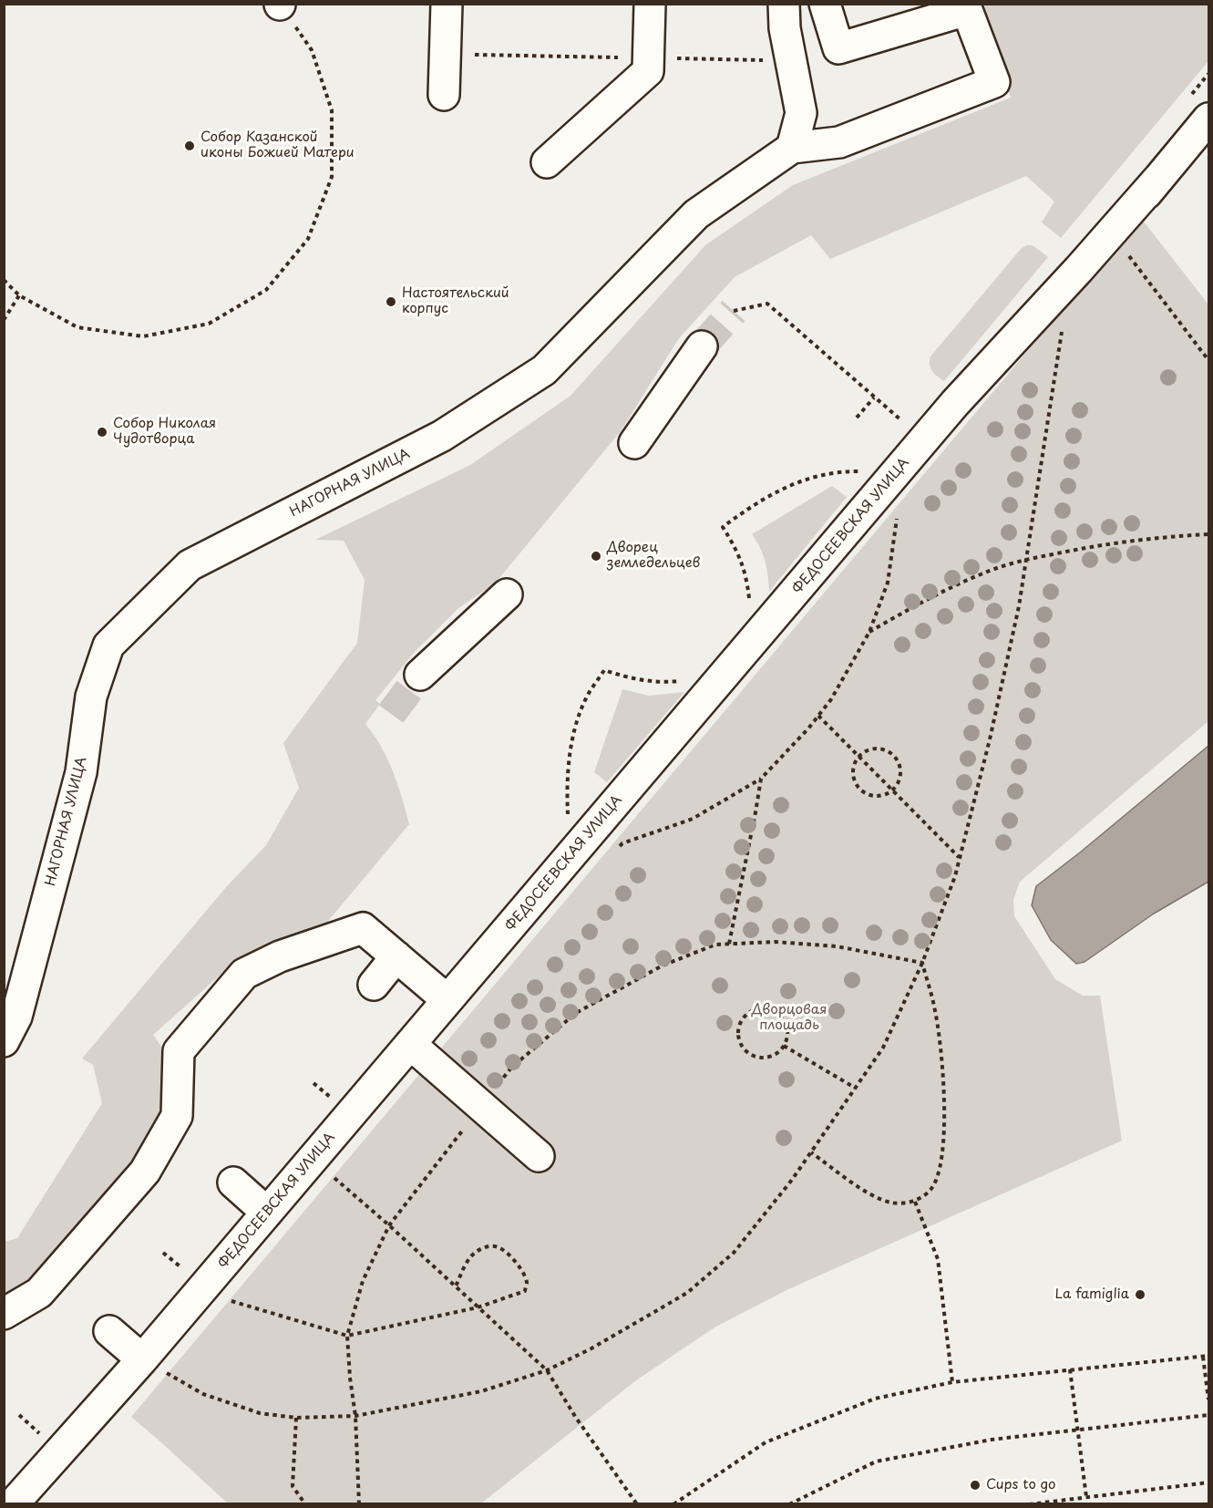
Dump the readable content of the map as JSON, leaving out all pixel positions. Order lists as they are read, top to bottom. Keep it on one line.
{"streets":{"street":["НАГОРНАЯ УЛИЦА","ФЕДОСЕЕВСКАЯ УЛИЦА"]},"parks":["Дворцовая площадь"],"places":["Собор Казанской иконы Божией Матери","Настоятельский корпус","Собор Николая Чудотворца","Дворец земледельцев","La famiglia","Cups to go"]}
